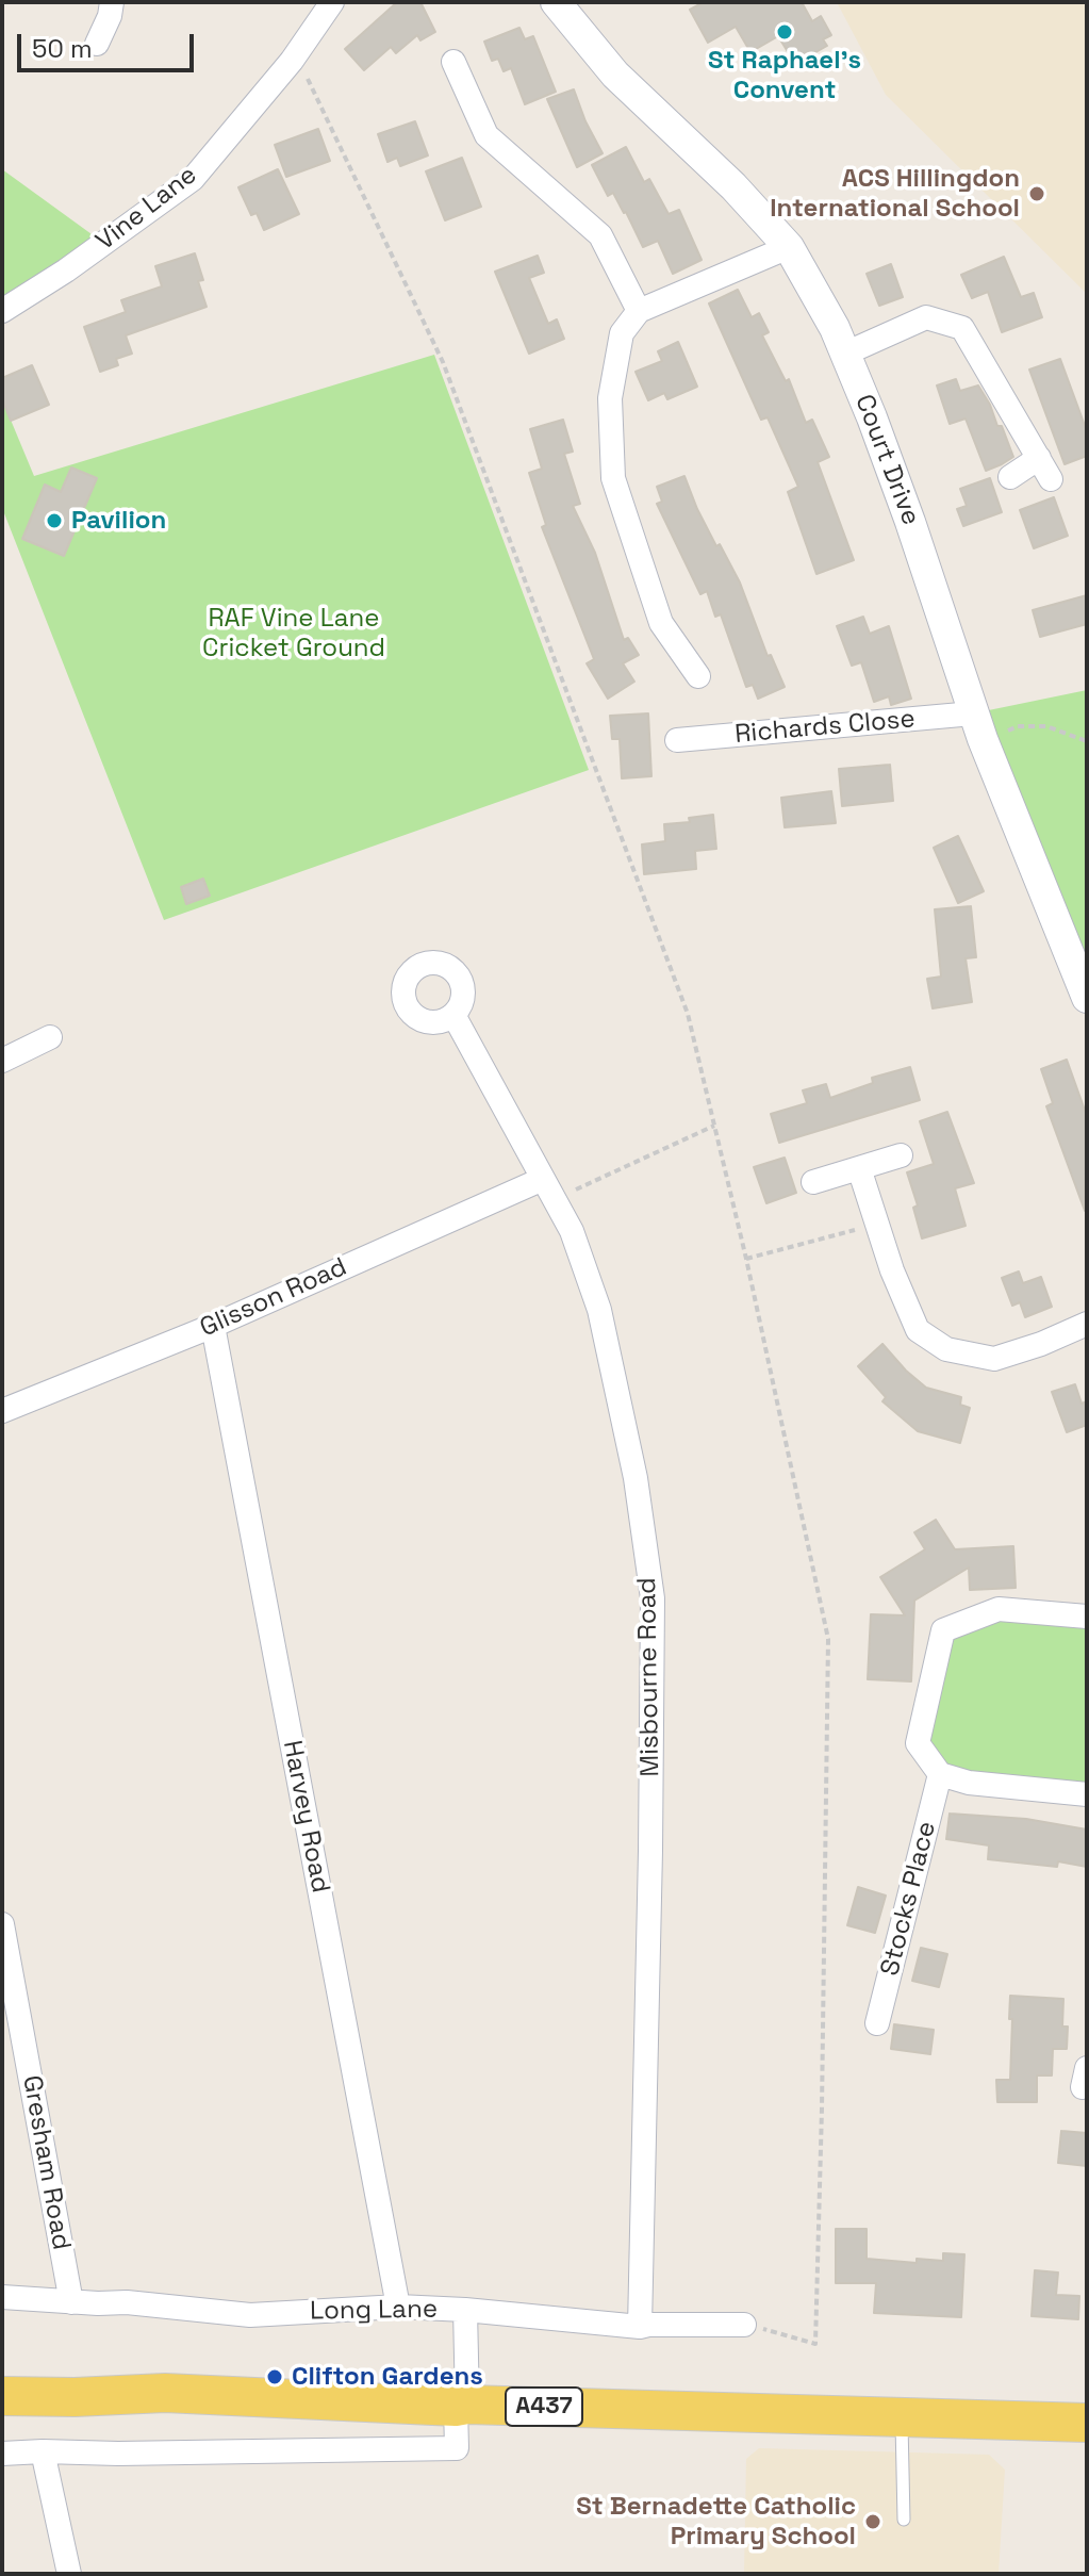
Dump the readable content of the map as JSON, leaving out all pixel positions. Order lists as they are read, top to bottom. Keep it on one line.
{"streets":{"main road":["A437"],"street":["Vine Lane","Court Drive","Richards Close","Glisson Road","Misbourne Road","Harvey Road","Stocks Place","Gresham Road","Long Lane"]},"crossings":[["Court Drive","Richards Close"],["Glisson Road","Misbourne Road"],["Glisson Road","Harvey Road"],["Misbourne Road","Long Lane"],["Harvey Road","Long Lane"],["Gresham Road","Long Lane"]],"parks":["RAF Vine Lane Cricket Ground"],"places":["St Raphael's Convent","ACS Hillingdon International School","Pavilion","Clifton Gardens","St Bernadette Catholic Primary School"],"scale_bar":"50 m"}
